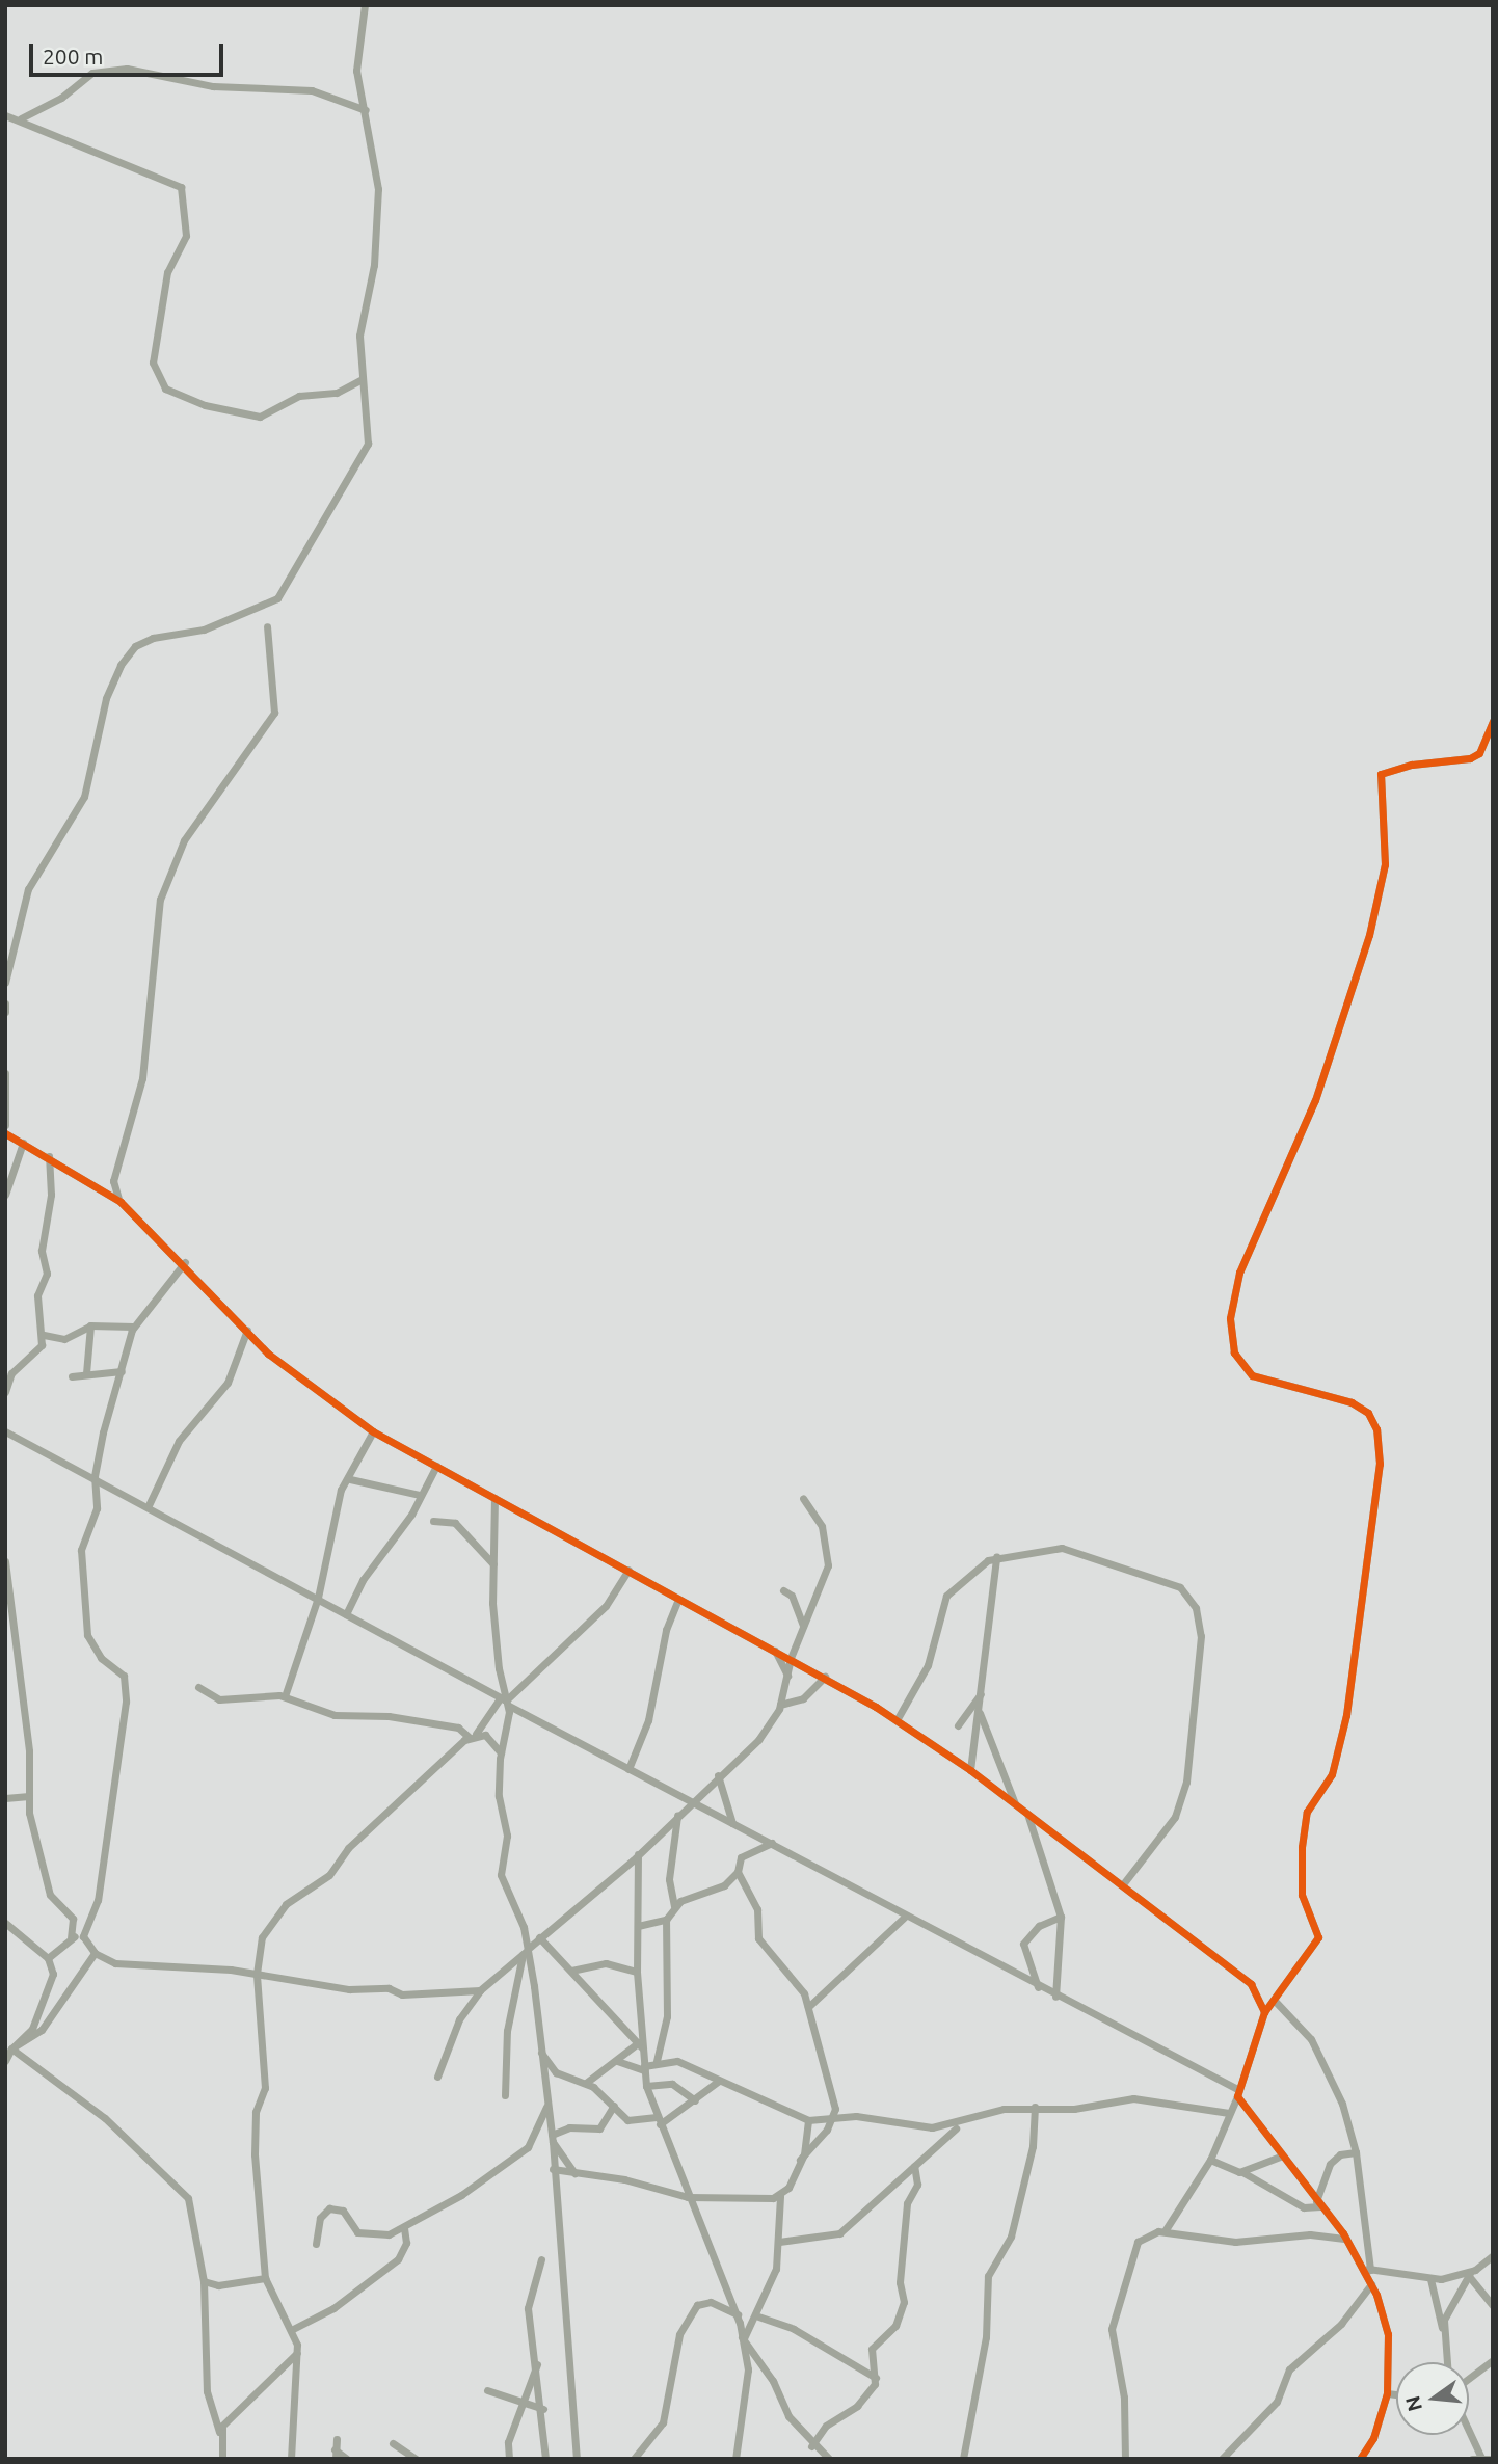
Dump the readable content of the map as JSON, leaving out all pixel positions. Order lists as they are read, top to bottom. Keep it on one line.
{"scale_bar":"200 m","north":"left"}
